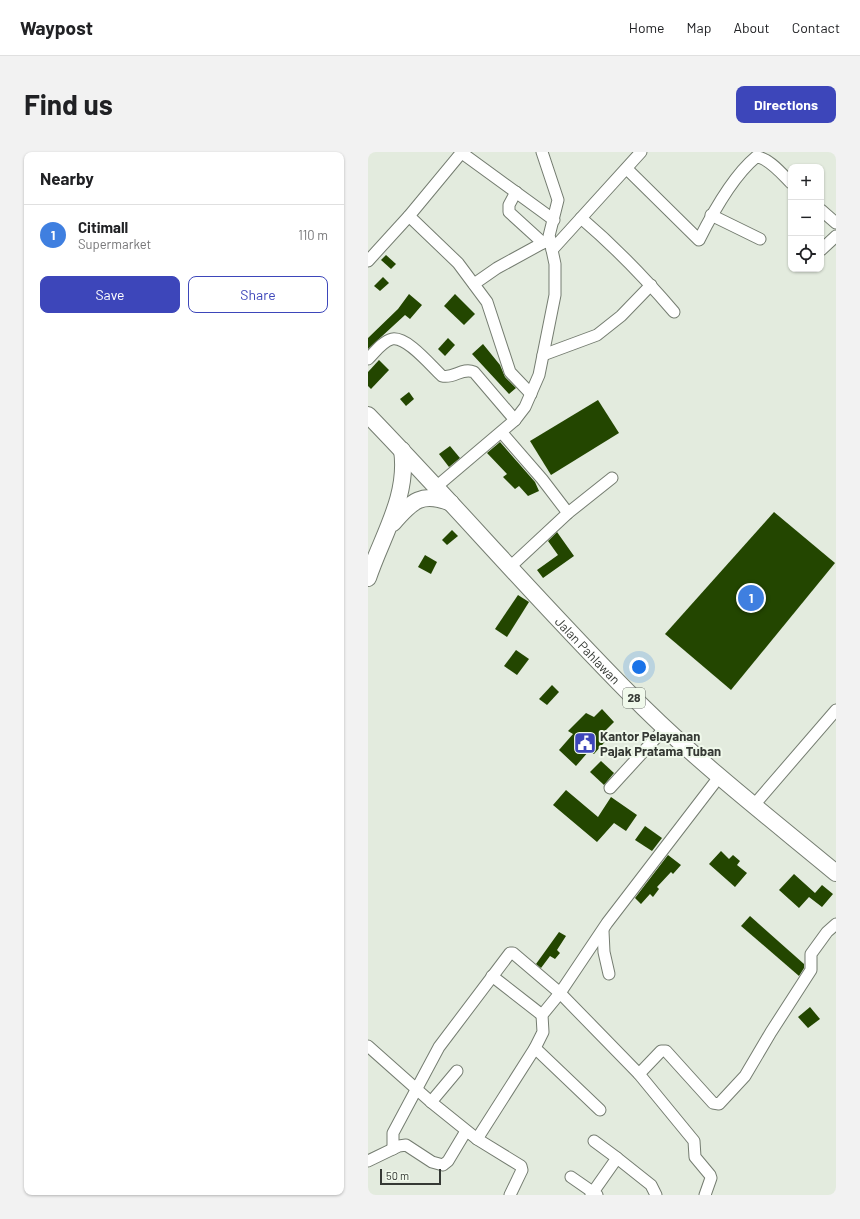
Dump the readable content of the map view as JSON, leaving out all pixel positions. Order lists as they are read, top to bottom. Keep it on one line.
{"streets":{"highway":["Jalan Pahlawan","28"]},"crossings":[["Jalan Pahlawan","28"]],"places":{"public building":["Kantor Pelayanan Pajak Pratama Tuban"]},"scale_bar":"50 m","page":{"header":"Waypost","nav":["Home","Map","About","Contact"],"buttons":["Directions",["Save","Share"]],"title":"Find us","heading":"Nearby","map_buttons":["+","−"],"list":[{"mark":"1","name":"Citimall","note":"Supermarket","value":"110 m"}],"pins":"1","scale":"50 m"}}
